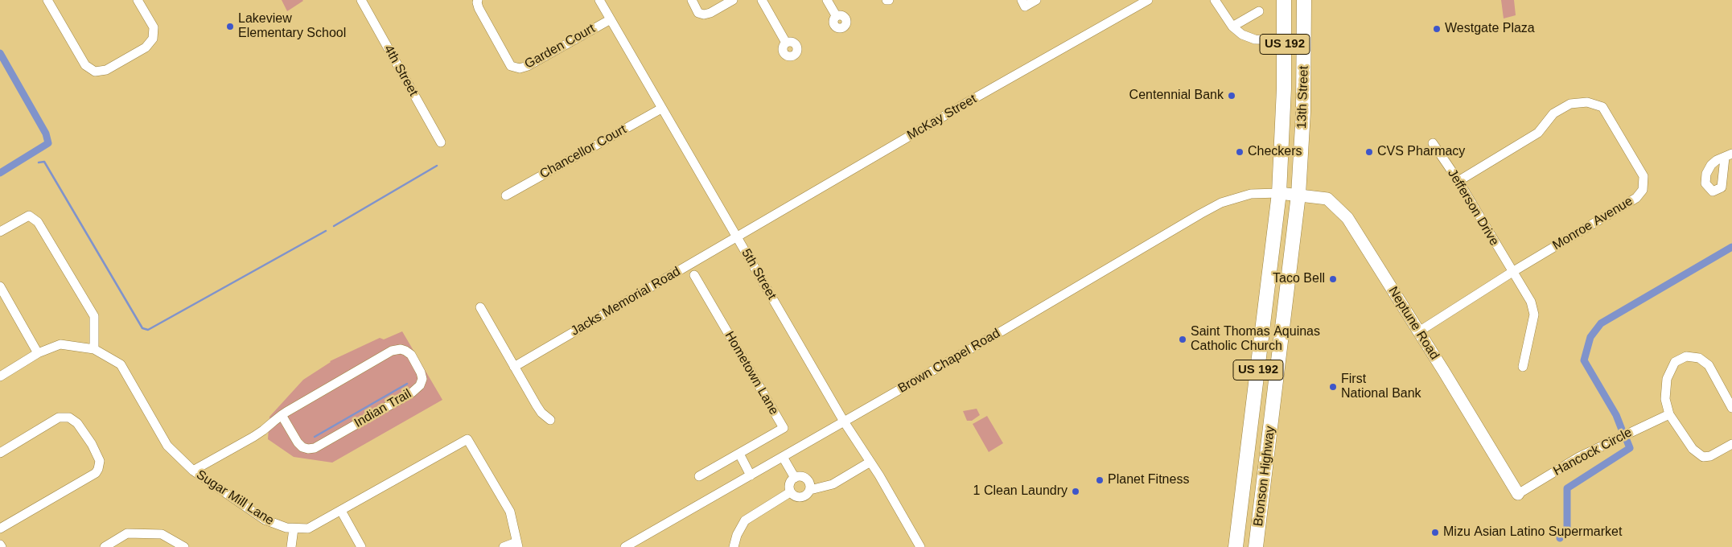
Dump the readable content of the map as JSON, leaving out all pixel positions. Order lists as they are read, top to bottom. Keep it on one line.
{"streets":{"highway":["US 192","13th Street","Bronson Highway"],"main road":["Neptune Road"],"street":["Garden Court","4th Street","McKay Street","Chancellor Court","Jefferson Drive","Monroe Avenue","5th Street","Jacks Memorial Road","Brown Chapel Road","Hometown Lane","Indian Trail","Hancock Circle","Sugar Mill Lane"]},"crossings":[["US 192","13th Street"],["US 192","Neptune Road"],["US 192","Brown Chapel Road"],["Garden Court","5th Street"],["13th Street","Neptune Road"],["13th Street","Brown Chapel Road"],["13th Street","Bronson Highway"],["McKay Street","5th Street"],["McKay Street","Jacks Memorial Road"],["Chancellor Court","5th Street"],["Jefferson Drive","Monroe Avenue"],["Monroe Avenue","Neptune Road"],["5th Street","Jacks Memorial Road"],["5th Street","Brown Chapel Road"],["Neptune Road","Brown Chapel Road"],["Neptune Road","Hancock Circle"],["Neptune Road","Bronson Highway"],["Indian Trail","Sugar Mill Lane"]],"places":["Lakeview Elementary School","Westgate Plaza","Centennial Bank","Checkers","CVS Pharmacy","Taco Bell","Saint Thomas Aquinas Catholic Church","First National Bank","Planet Fitness","1 Clean Laundry","Mizu Asian Latino Supermarket"]}
